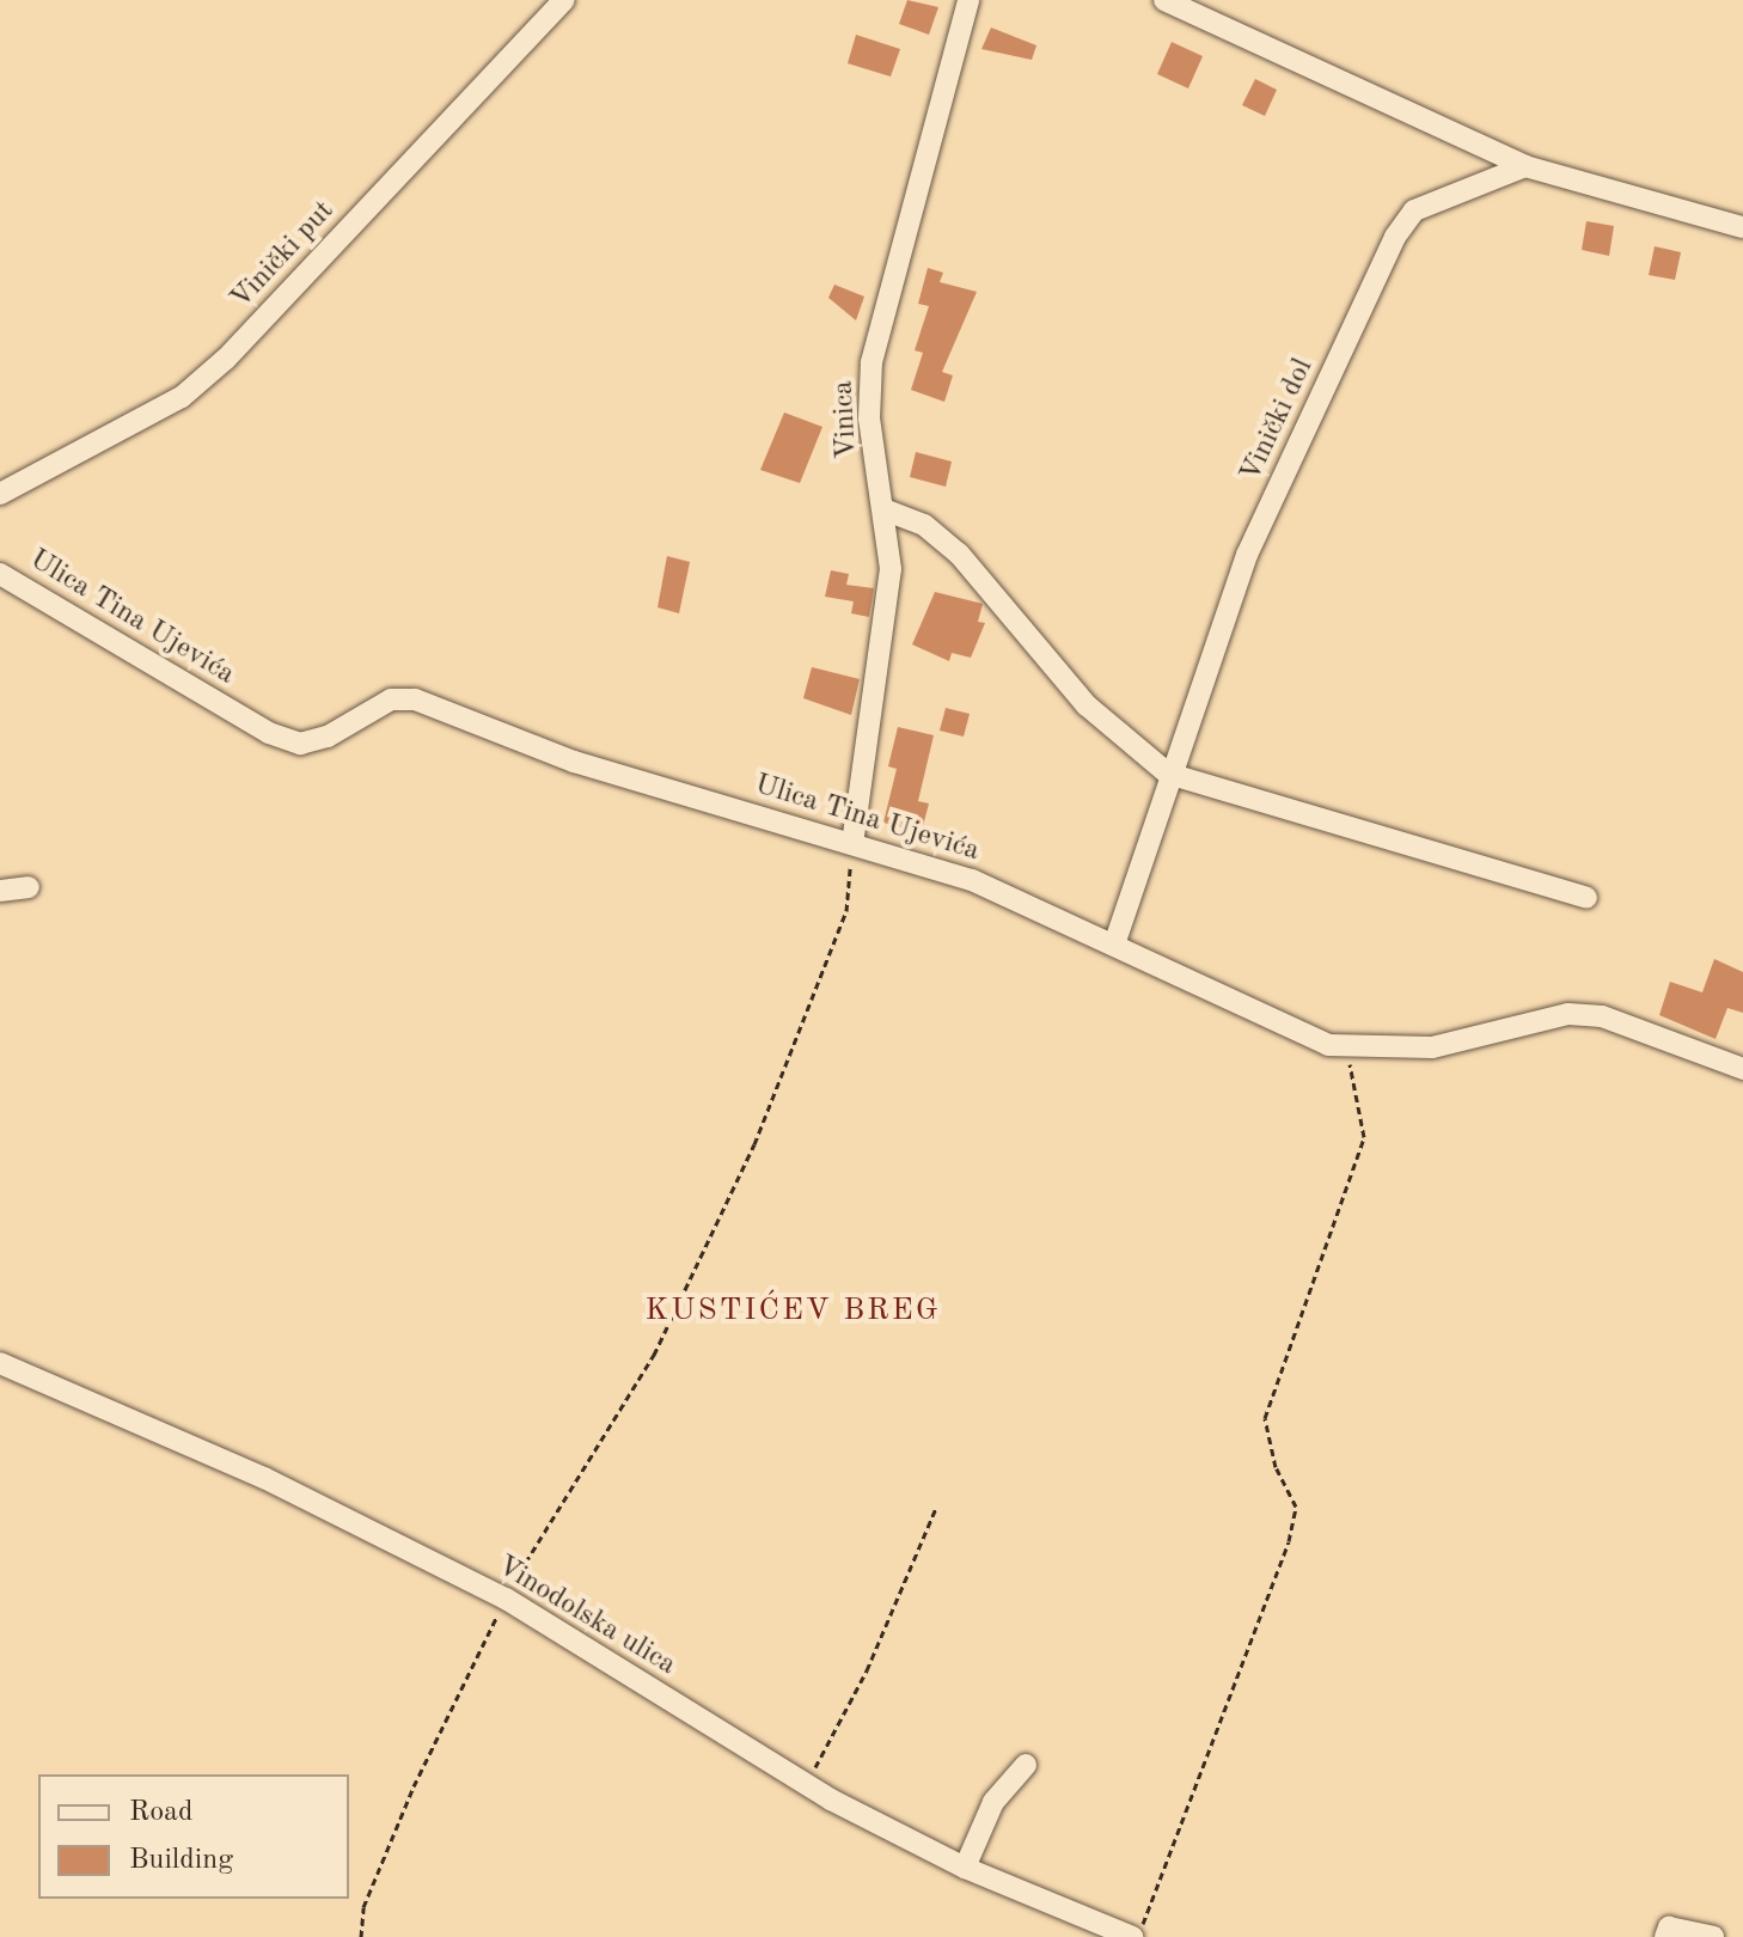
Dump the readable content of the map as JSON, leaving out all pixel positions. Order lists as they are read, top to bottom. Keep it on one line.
{"streets":{"street":["Vinički put","Vinica","Vinički dol","Ulica Tina Ujevića","Vinodolska ulica"]},"crossings":[["Vinica","Ulica Tina Ujevića"],["Vinički dol","Ulica Tina Ujevića"]],"districts":["KUSTIĆEV BREG"],"legend":["Road","Building"]}
